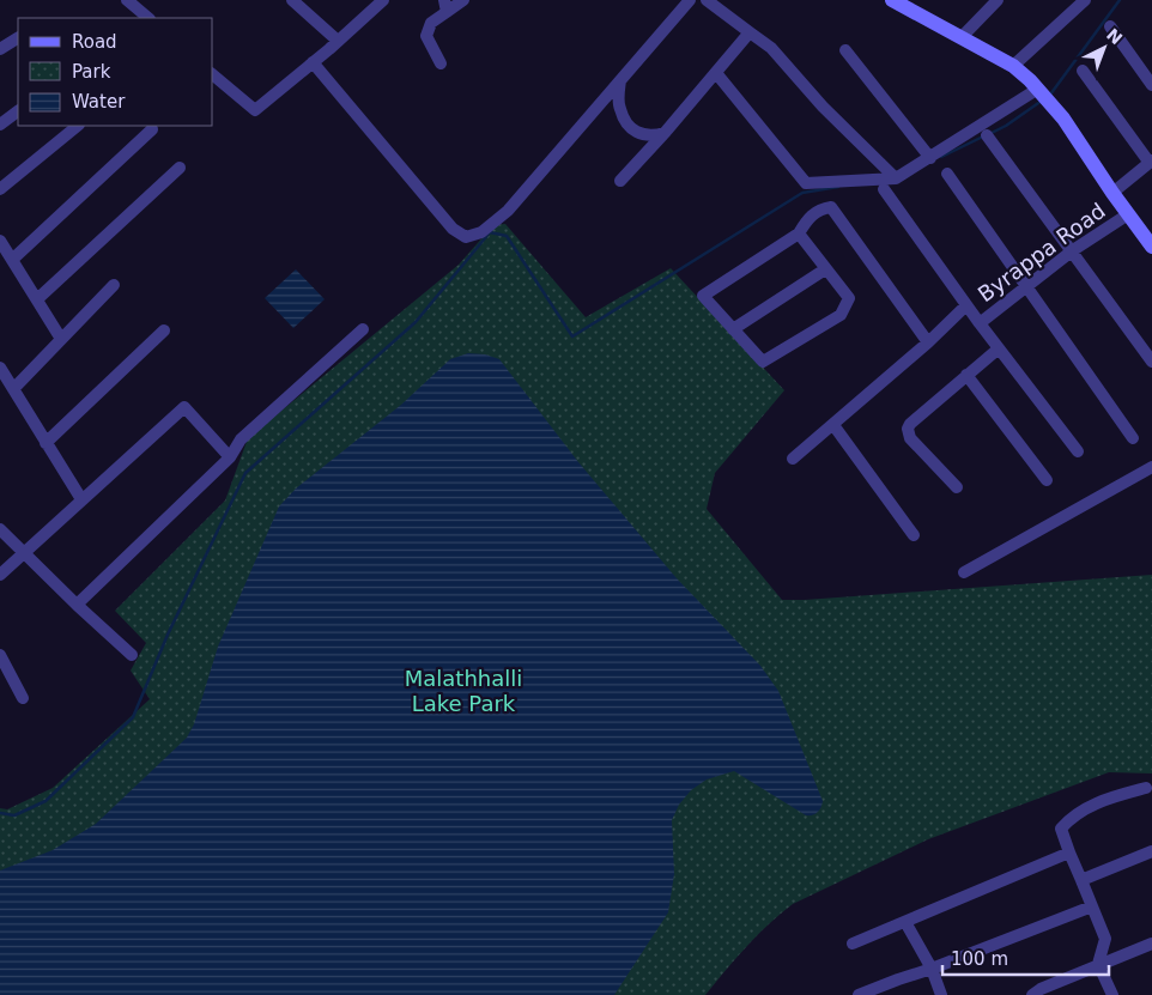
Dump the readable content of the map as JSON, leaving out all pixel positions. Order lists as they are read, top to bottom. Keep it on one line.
{"streets":{"street":["Byrappa Road"]},"parks":["Malathhalli Lake Park"],"legend":["Road","Park","Water"],"scale_bar":"100 m","north":"top right"}
